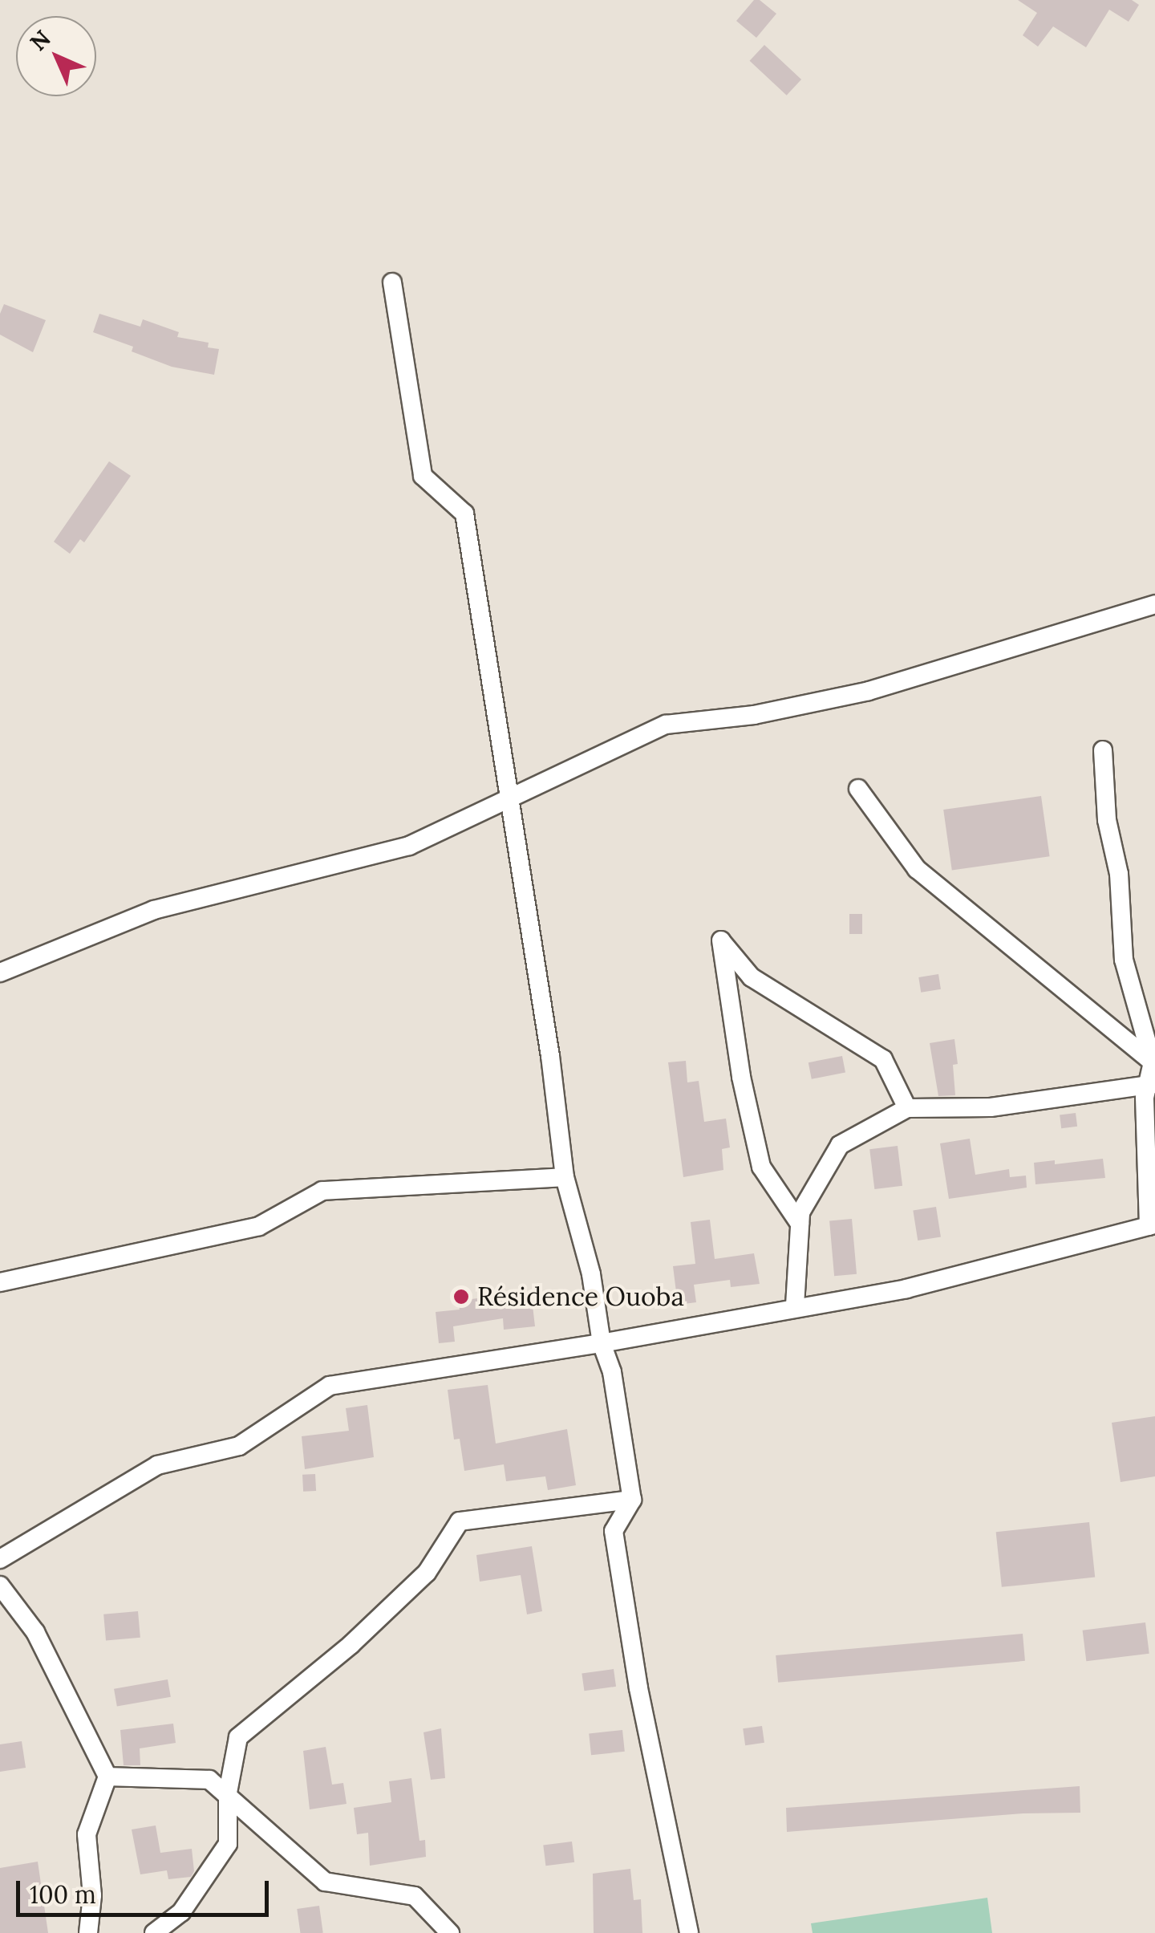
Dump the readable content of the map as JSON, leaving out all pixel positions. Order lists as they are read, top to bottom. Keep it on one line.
{"places":["Résidence Ouoba"],"scale_bar":"100 m","north":"top left"}
